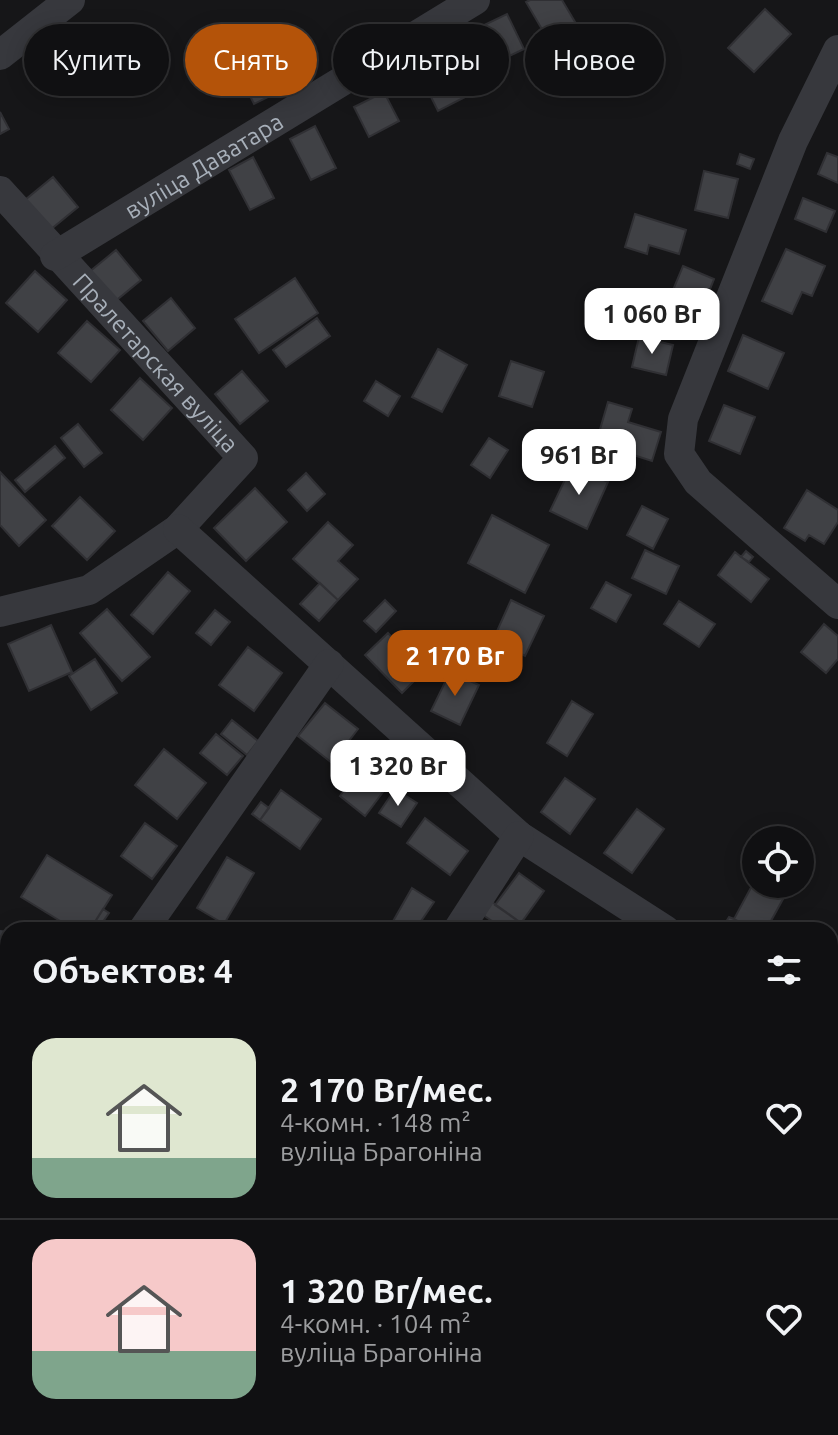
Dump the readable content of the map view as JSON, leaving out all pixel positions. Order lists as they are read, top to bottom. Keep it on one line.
{"streets":{"street":["вуліца Даватара","Пралетарская вуліца"]},"crossings":[["вуліца Даватара","Пралетарская вуліца"]],"page":{"chip":["Купить","Снять","Фильтры","Новое"],"price":["1 060 Br","961 Br","2 170 Br","1 320 Br"],"heading":"Объектов: 4","list":[{"name":"2 170 Br/мес.","note":"4-комн. · 148 m² · вуліца Брагоніна"},{"name":"1 320 Br/мес.","note":"4-комн. · 104 m² · вуліца Брагоніна"}]}}
